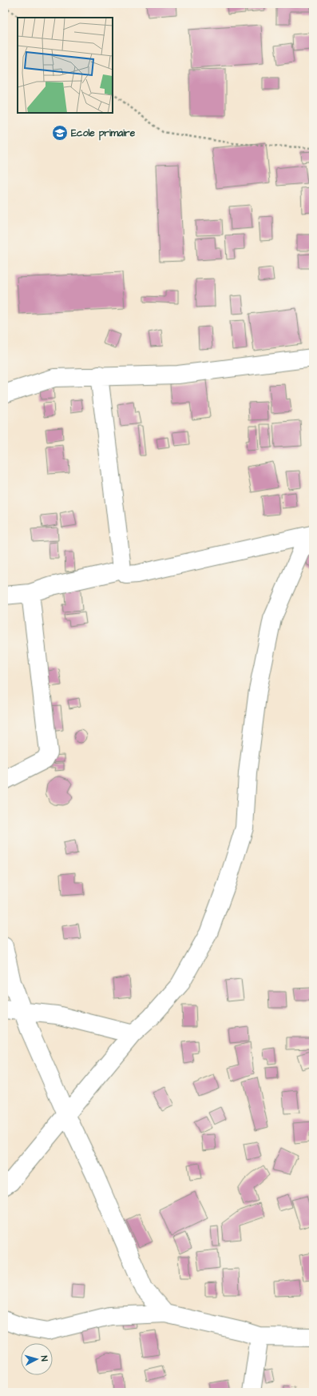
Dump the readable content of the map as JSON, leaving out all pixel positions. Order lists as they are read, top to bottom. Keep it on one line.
{"places":{"school or university":["Ecole primaire"]},"north":"right"}
